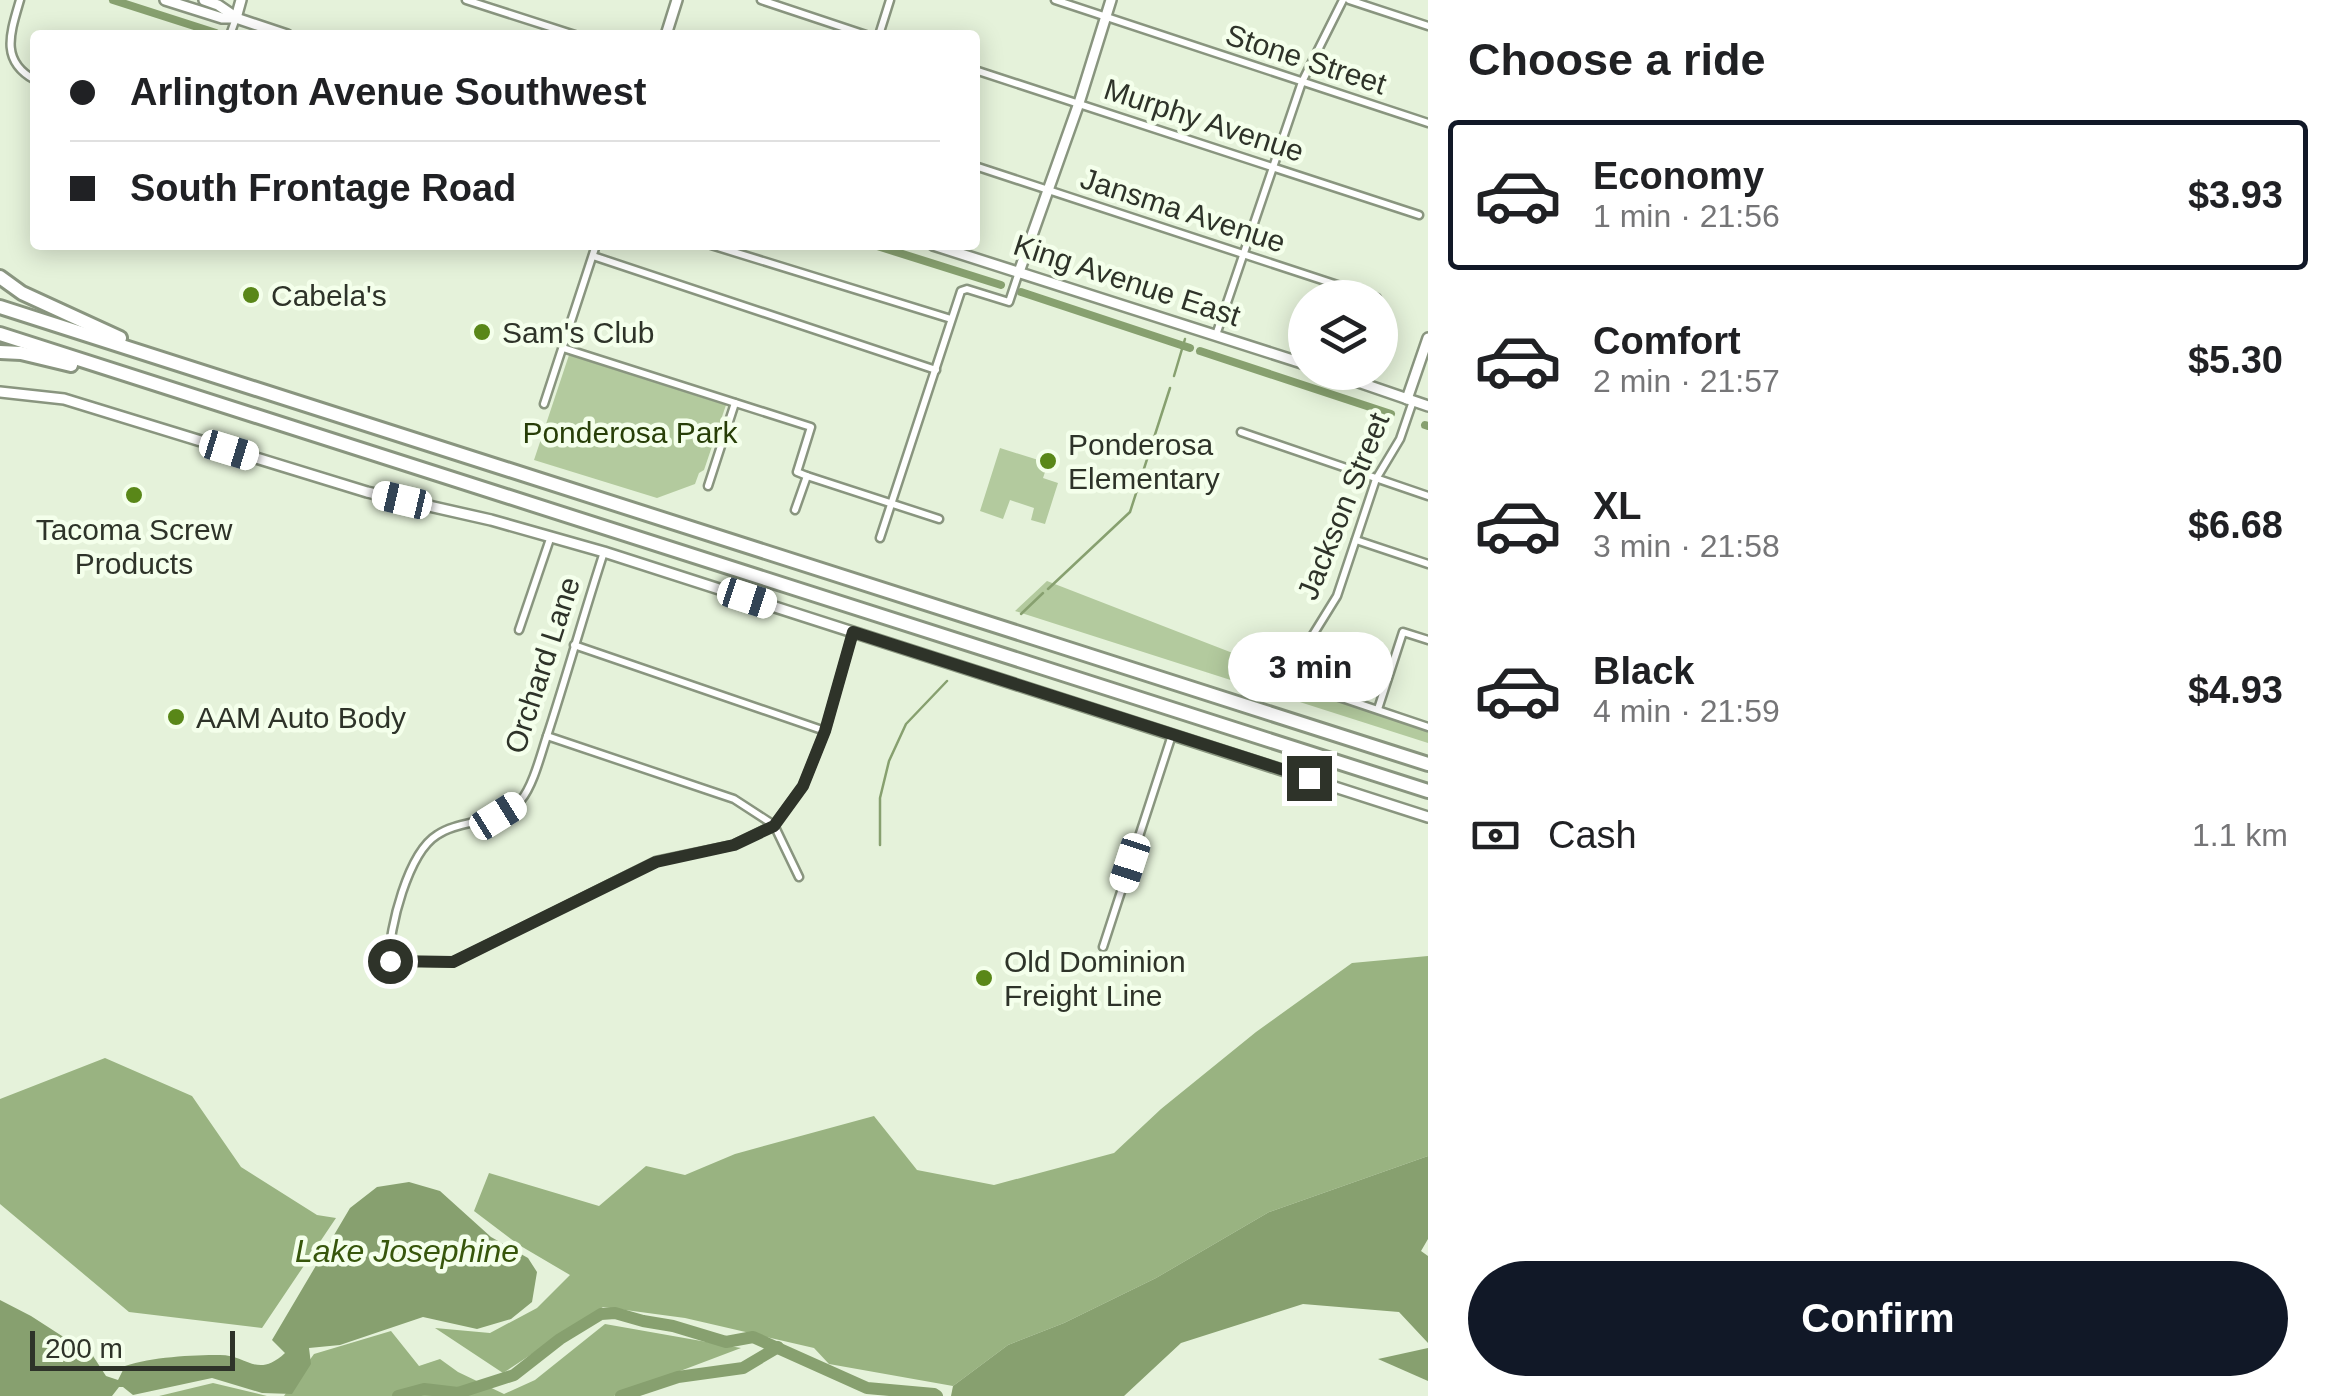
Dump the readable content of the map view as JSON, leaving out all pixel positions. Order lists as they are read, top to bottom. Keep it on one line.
{"streets":{"main road":["King Avenue East","Jackson Street"],"street":["Stone Street","Murphy Avenue","Jansma Avenue","Orchard Lane"]},"water":["Lake Josephine"],"parks":["Ponderosa Park"],"places":["Cabela's","Sam's Club","Ponderosa Elementary","Tacoma Screw Products","AAM Auto Body","Old Dominion Freight Line"],"scale_bar":"200 m","page":{"heading":"Choose a ride","banner":["Arlington Avenue Southwest","South Frontage Road"],"list":[{"name":"Economy","note":"1 min · 21:56","value":"$3.93"},{"name":"Comfort","note":"2 min · 21:57","value":"$5.30"},{"name":"XL","note":"3 min · 21:58","value":"$6.68"},{"name":"Black","note":"4 min · 21:59","value":"$4.93"}],"bubble":"3 min","pay":["Cash","1.1 km"],"buttons":"Confirm","scale":"200 m"}}
